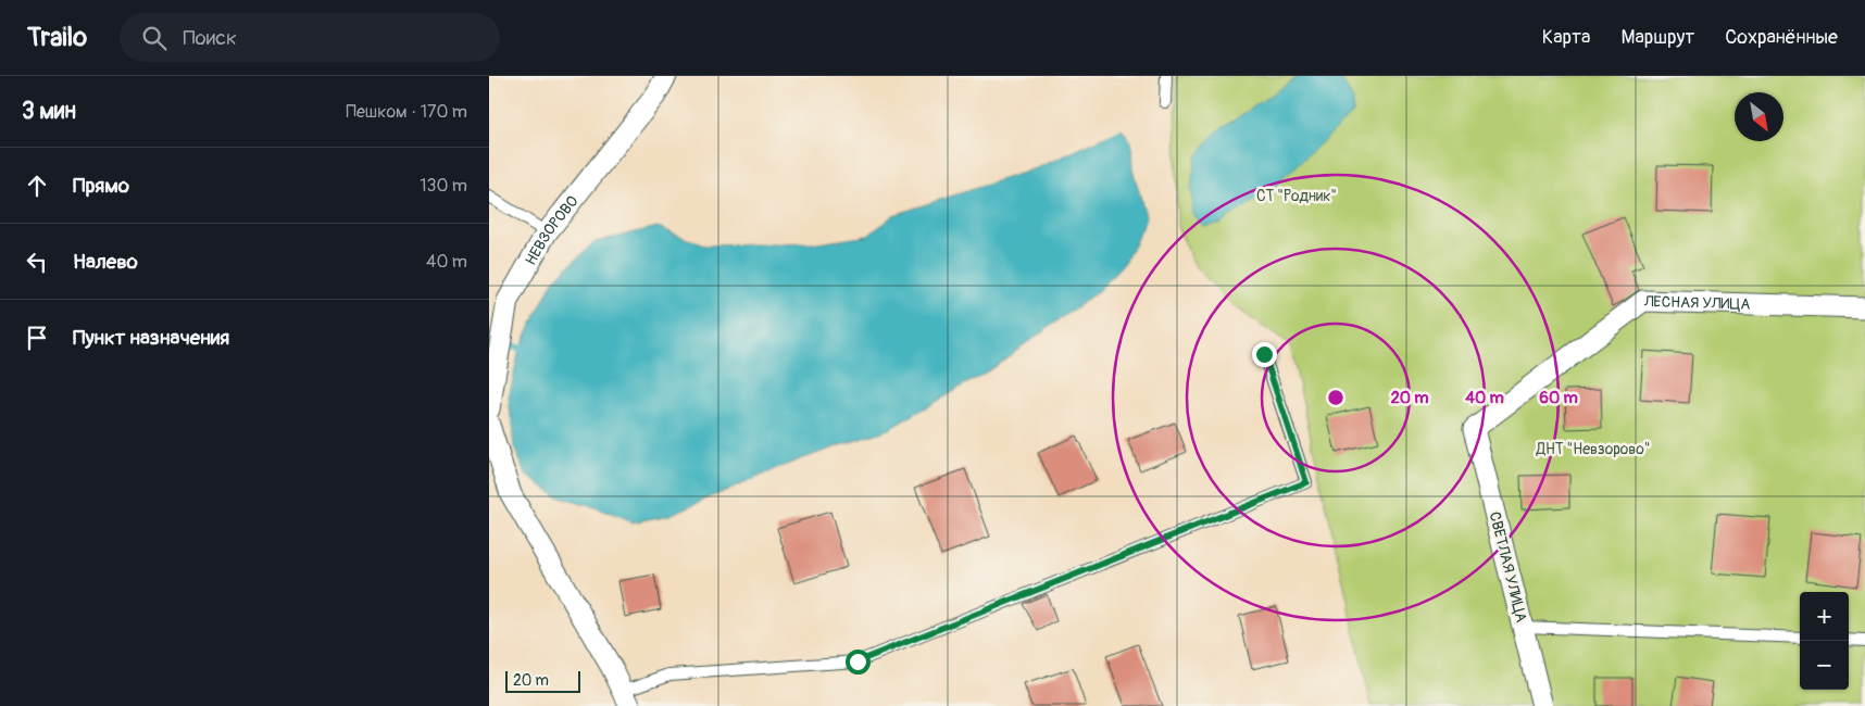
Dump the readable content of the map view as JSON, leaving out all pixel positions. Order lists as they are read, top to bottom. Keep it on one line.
{"streets":{"street":["НЕВЗОРОВО","ЛЕСНАЯ УЛИЦА","СВЕТЛАЯ УЛИЦА"]},"crossings":[["ЛЕСНАЯ УЛИЦА","СВЕТЛАЯ УЛИЦА"]],"parks":["СТ \"Родник\"","ДНТ \"Невзорово\""],"scale_bar":"20 m","north":"bottom right","page":{"header":"Trailo","search":"Поиск","nav":["Карта","Маршрут","Сохранённые"],"heading":["3 мин","Пешком · 170 m"],"list":[["Прямо","130 m"],["Налево","40 m"],"Пункт назначения"],"map_buttons":["+","−"],"scale":"20 m"},"rings":["20 m","40 m","60 m"]}
